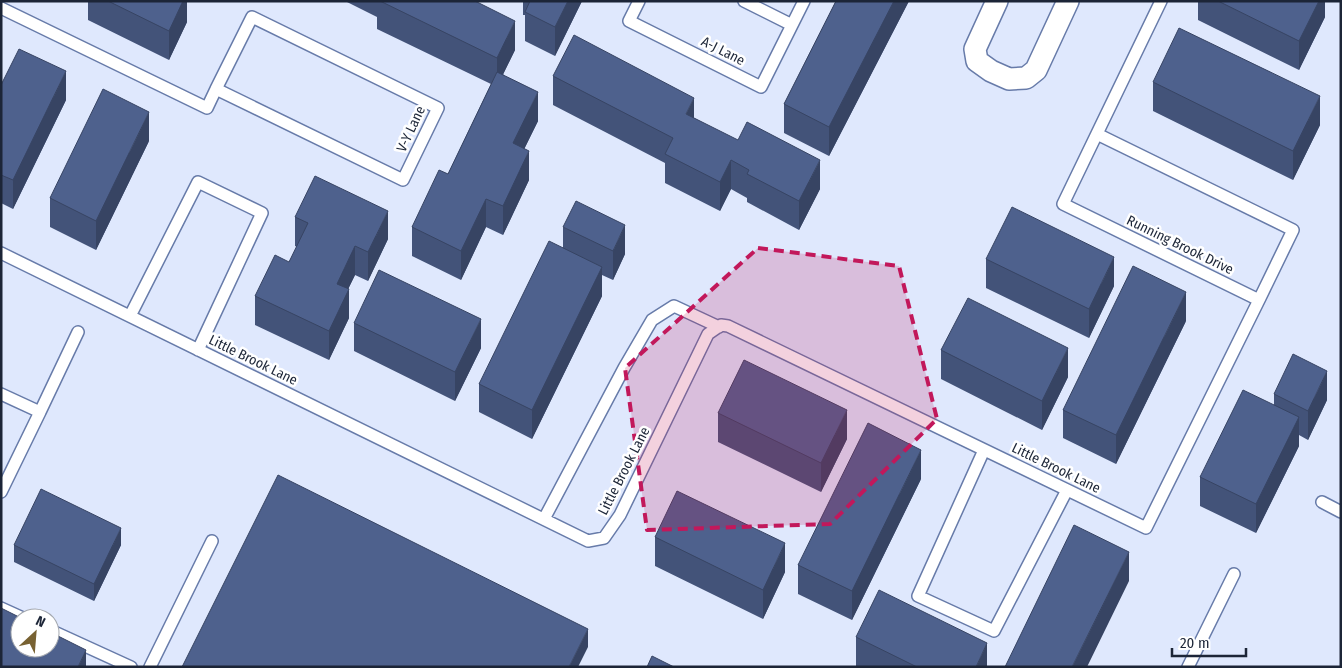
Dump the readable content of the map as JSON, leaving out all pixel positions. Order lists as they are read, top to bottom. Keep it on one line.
{"streets":{"lane":["A-J Lane","V-Y Lane","Running Brook Drive","Little Brook Lane"]},"crossings":[["Running Brook Drive","Little Brook Lane"]],"scale_bar":"20 m","north":"top right"}
